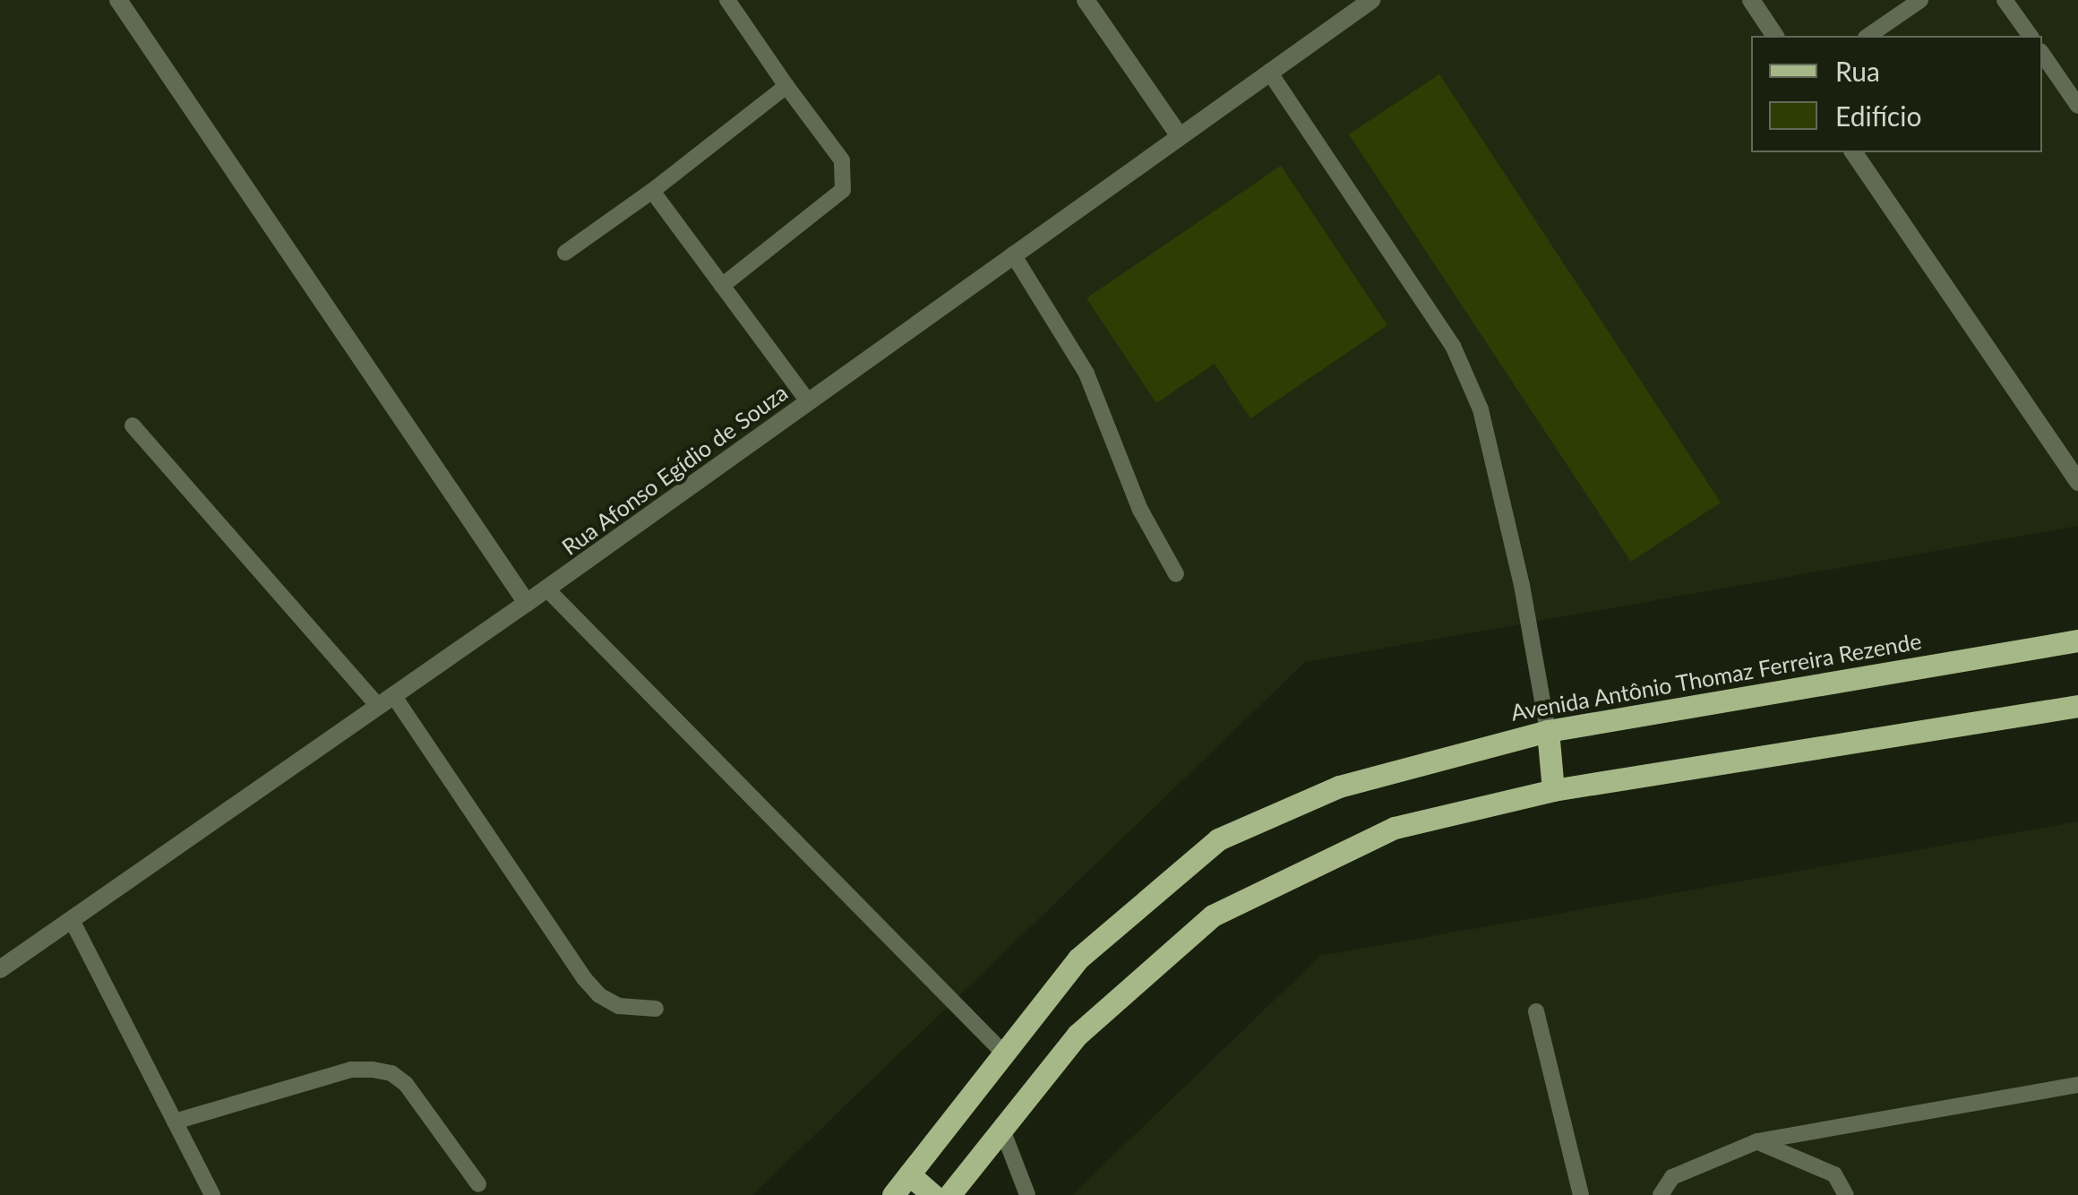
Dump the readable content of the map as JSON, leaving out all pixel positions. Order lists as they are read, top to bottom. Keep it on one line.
{"streets":{"main road":["Avenida Antônio Thomaz Ferreira Rezende"],"street":["Rua Afonso Egídio de Souza"]},"legend":["Rua","Edifício"]}
